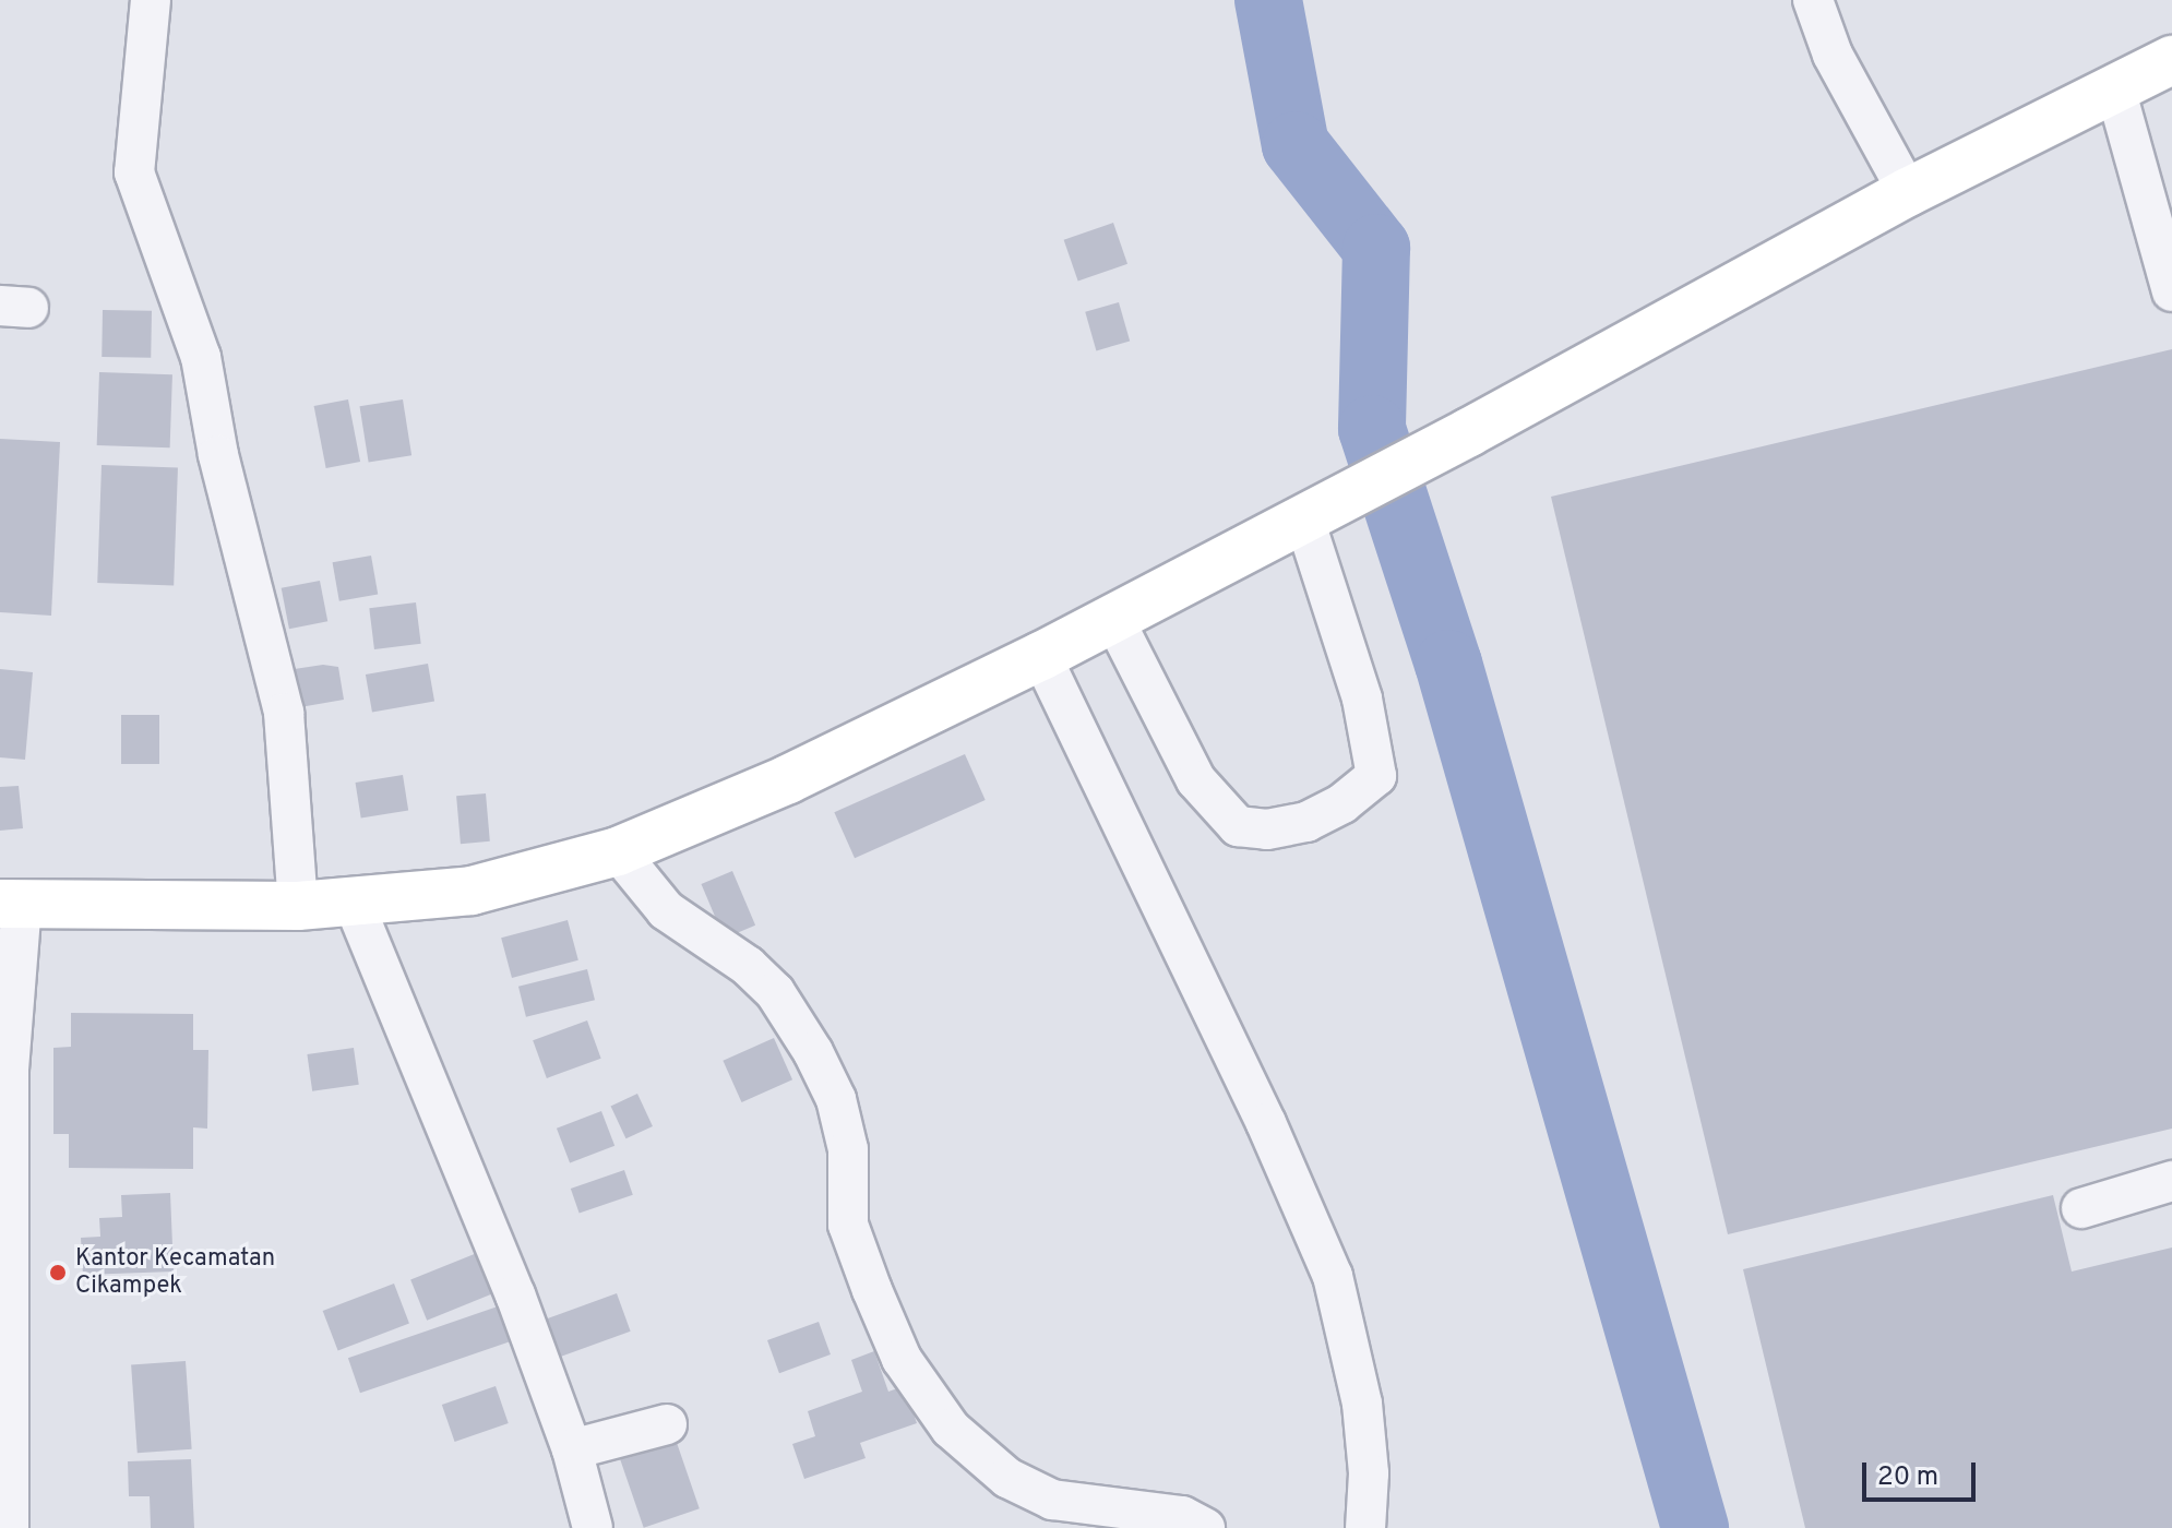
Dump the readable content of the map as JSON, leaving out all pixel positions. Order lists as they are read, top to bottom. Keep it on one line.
{"places":["Kantor Kecamatan Cikampek"],"scale_bar":"20 m"}
